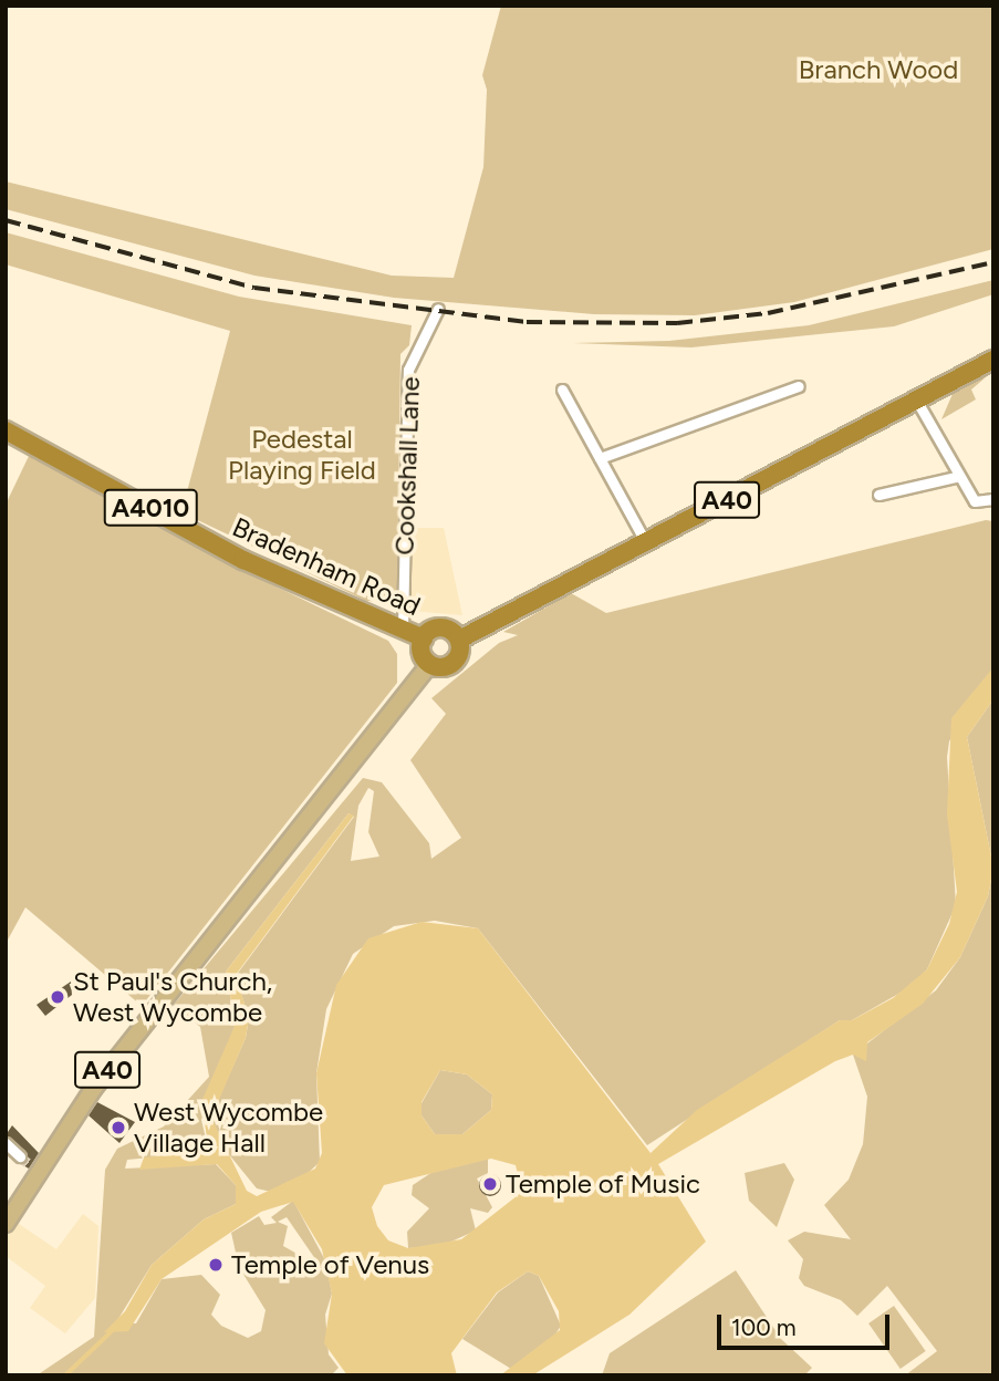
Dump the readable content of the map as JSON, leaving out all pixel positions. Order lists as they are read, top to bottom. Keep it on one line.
{"streets":{"highway":["A40","A4010","Bradenham Road"],"street":["Cookshall Lane"]},"crossings":[["Cookshall Lane","Bradenham Road"],["A40","Bradenham Road"]],"parks":["Branch Wood","Pedestal Playing Field"],"places":["St Paul's Church, West Wycombe","West Wycombe Village Hall","Temple of Music","Temple of Venus"],"scale_bar":"100 m"}
